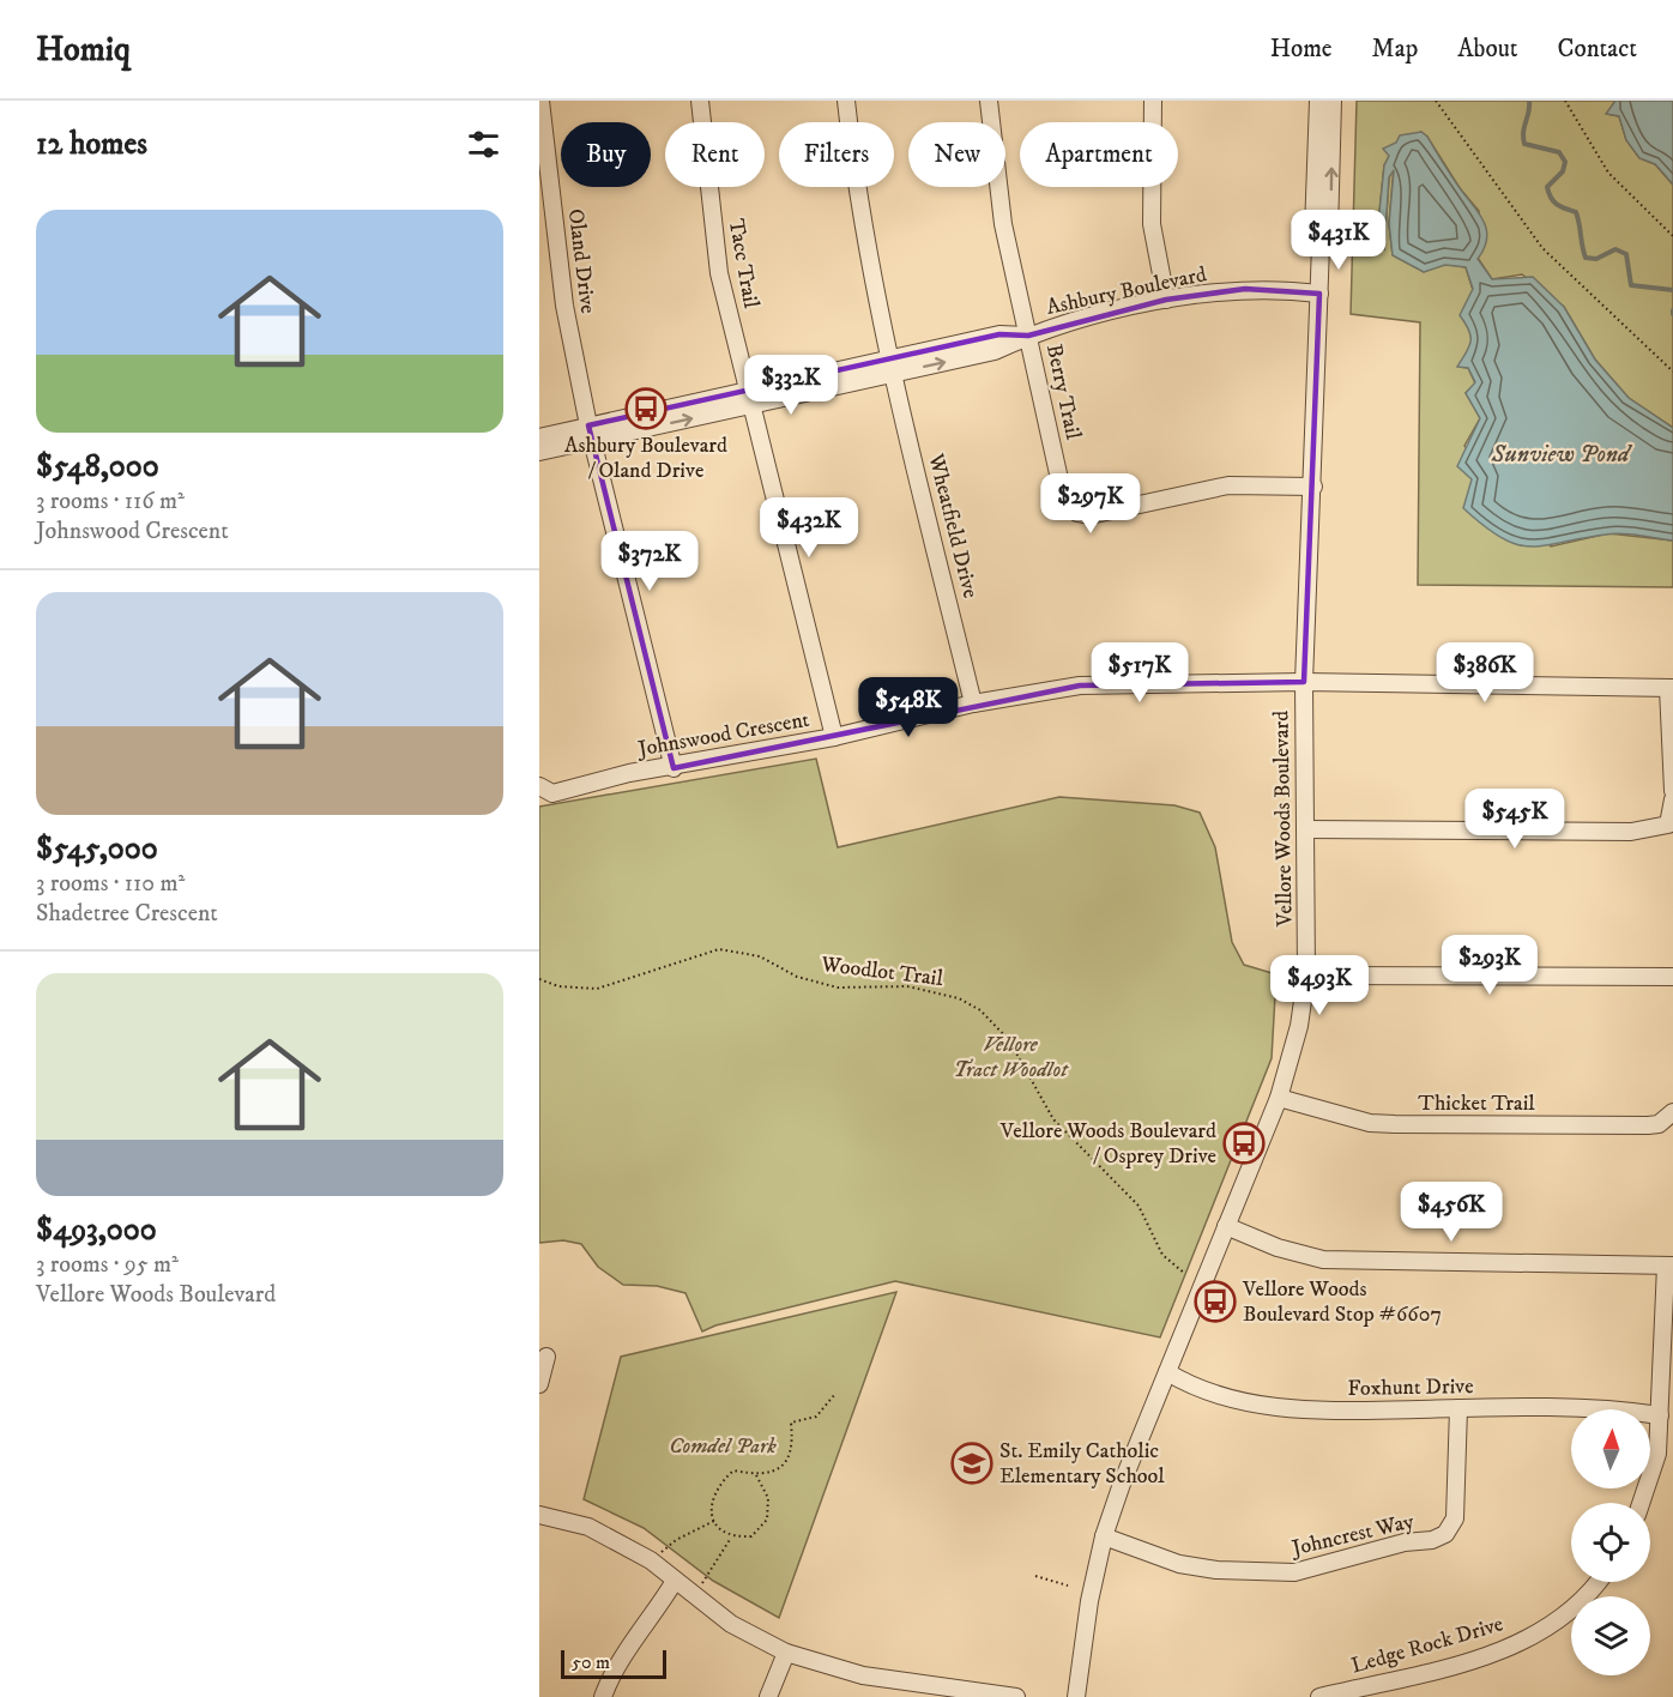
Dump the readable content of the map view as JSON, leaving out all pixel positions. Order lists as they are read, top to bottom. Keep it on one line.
{"streets":{"street":["Oland Drive","Tacc Trail","Ashbury Boulevard","Berry Trail","Wheatfield Drive","Johnswood Crescent","Vellore Woods Boulevard","Thicket Trail","Foxhunt Drive","Johncrest Way","Ledge Rock Drive"],"path":["Woodlot Trail"]},"crossings":[["Oland Drive","Ashbury Boulevard"],["Oland Drive","Johnswood Crescent"],["Tacc Trail","Ashbury Boulevard"],["Tacc Trail","Johnswood Crescent"],["Ashbury Boulevard","Berry Trail"],["Ashbury Boulevard","Wheatfield Drive"],["Ashbury Boulevard","Vellore Woods Boulevard"],["Berry Trail","Vellore Woods Boulevard"],["Wheatfield Drive","Johnswood Crescent"],["Johnswood Crescent","Vellore Woods Boulevard"],["Vellore Woods Boulevard","Thicket Trail"],["Vellore Woods Boulevard","Foxhunt Drive"],["Vellore Woods Boulevard","Johncrest Way"],["Foxhunt Drive","Johncrest Way"]],"water":["Sunview Pond"],"parks":["Vellore Tract Woodlot","Comdel Park"],"places":{"bus stop":["Ashbury Boulevard / Oland Drive","Vellore Woods Boulevard / Osprey Drive","Vellore Woods Boulevard Stop #6607"],"school or university":["St. Emily Catholic Elementary School"]},"scale_bar":"50 m","north":"top","page":{"header":"Homiq","nav":["Home","Map","About","Contact"],"heading":"12 homes","chip":["Buy","Rent","Filters","New","Apartment"],"list":[{"name":"$548,000","note":"3 rooms · 116 m² · Johnswood Crescent"},{"name":"$545,000","note":"3 rooms · 110 m² · Shadetree Crescent"},{"name":"$493,000","note":"3 rooms · 95 m² · Vellore Woods Boulevard"}],"price":["$431K","$332K","$297K","$432K","$372K","$517K","$386K","$548K","$545K","$293K","$493K","$456K"],"scale":"50 m"}}
